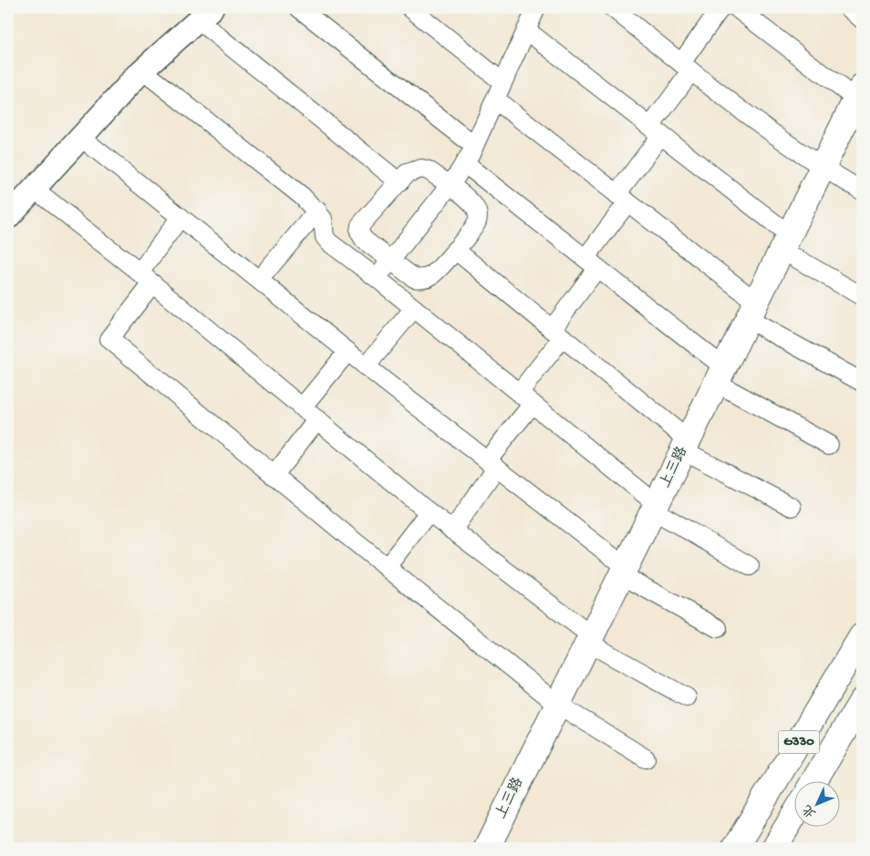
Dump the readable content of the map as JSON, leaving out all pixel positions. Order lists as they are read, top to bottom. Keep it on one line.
{"streets":{"main road":["上三路","G330"]},"north":"bottom left"}
